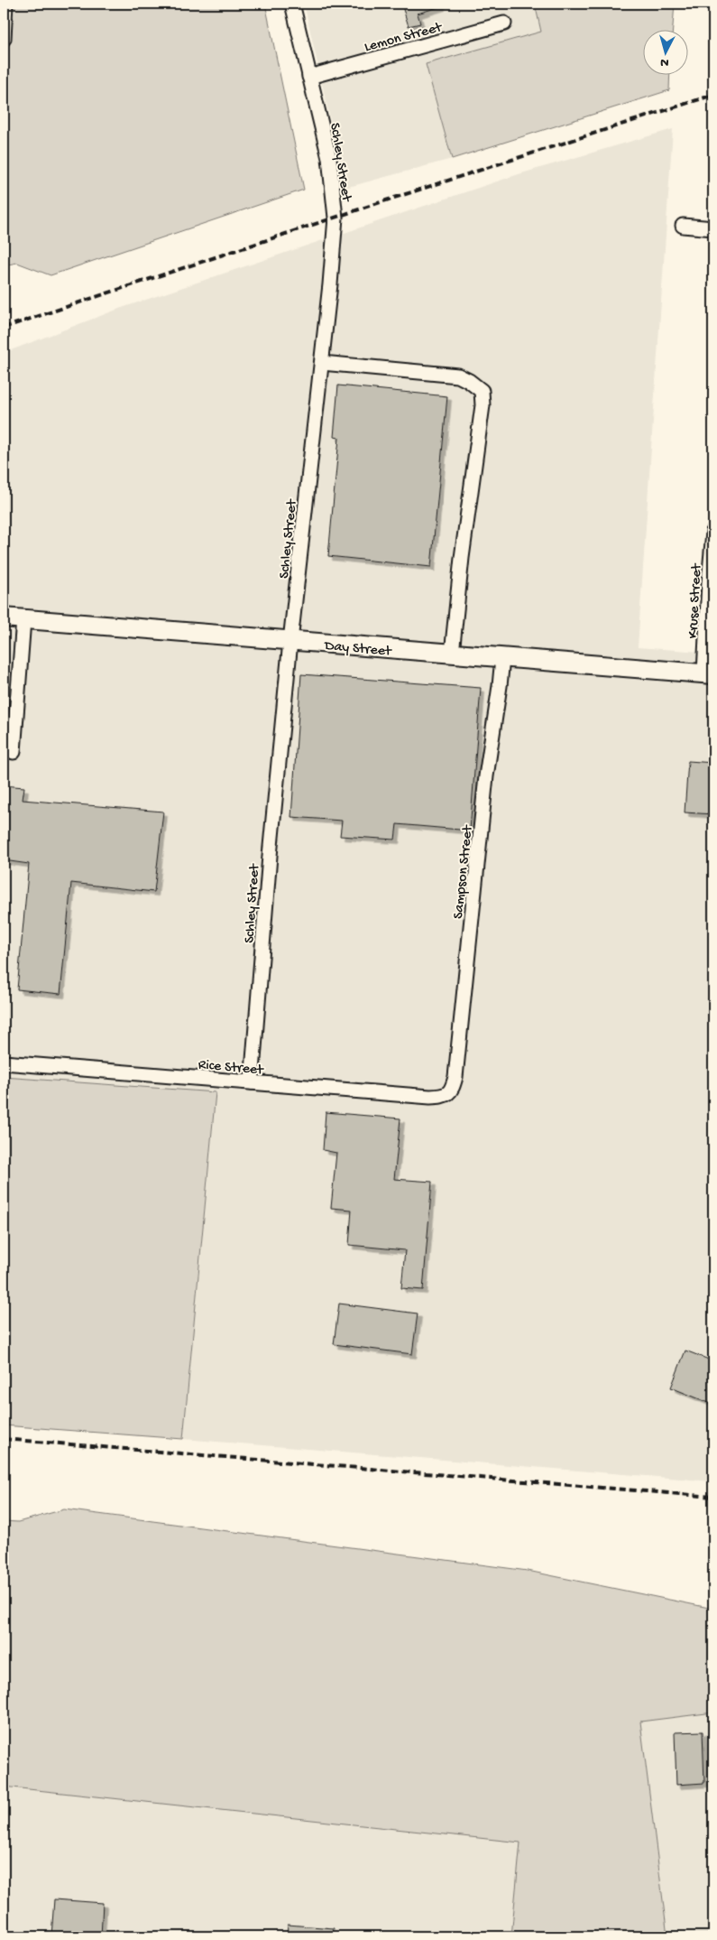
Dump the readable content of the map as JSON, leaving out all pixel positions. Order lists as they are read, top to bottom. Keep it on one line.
{"streets":{"main road":["Day Street"],"street":["Lemon Street","Schley Street","Kruse Street","Sampson Street","Rice Street"]},"crossings":[["Lemon Street","Schley Street"],["Schley Street","Day Street"],["Schley Street","Rice Street"],["Kruse Street","Day Street"],["Day Street","Sampson Street"],["Sampson Street","Rice Street"]],"north":"bottom"}
